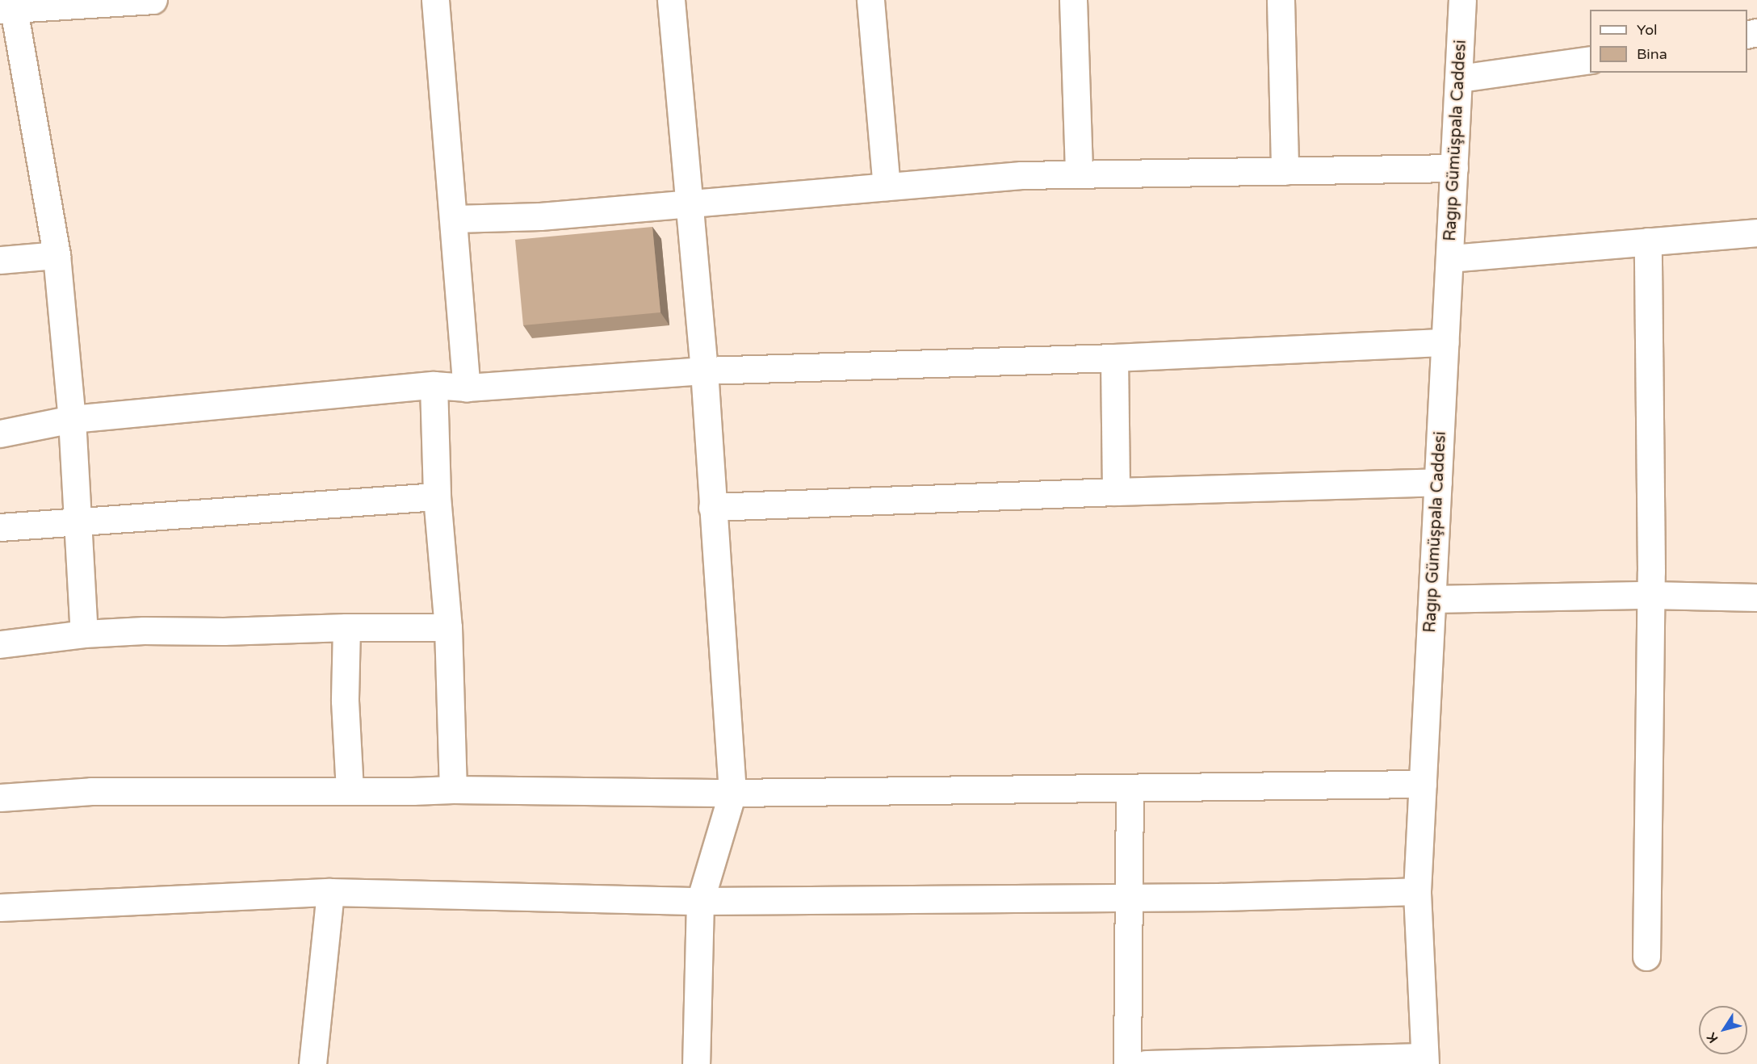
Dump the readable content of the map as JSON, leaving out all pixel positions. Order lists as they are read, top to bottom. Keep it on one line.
{"streets":{"street":["Ragıp Gümüşpala Caddesi"]},"legend":["Yol","Bina"],"north":"bottom left"}
